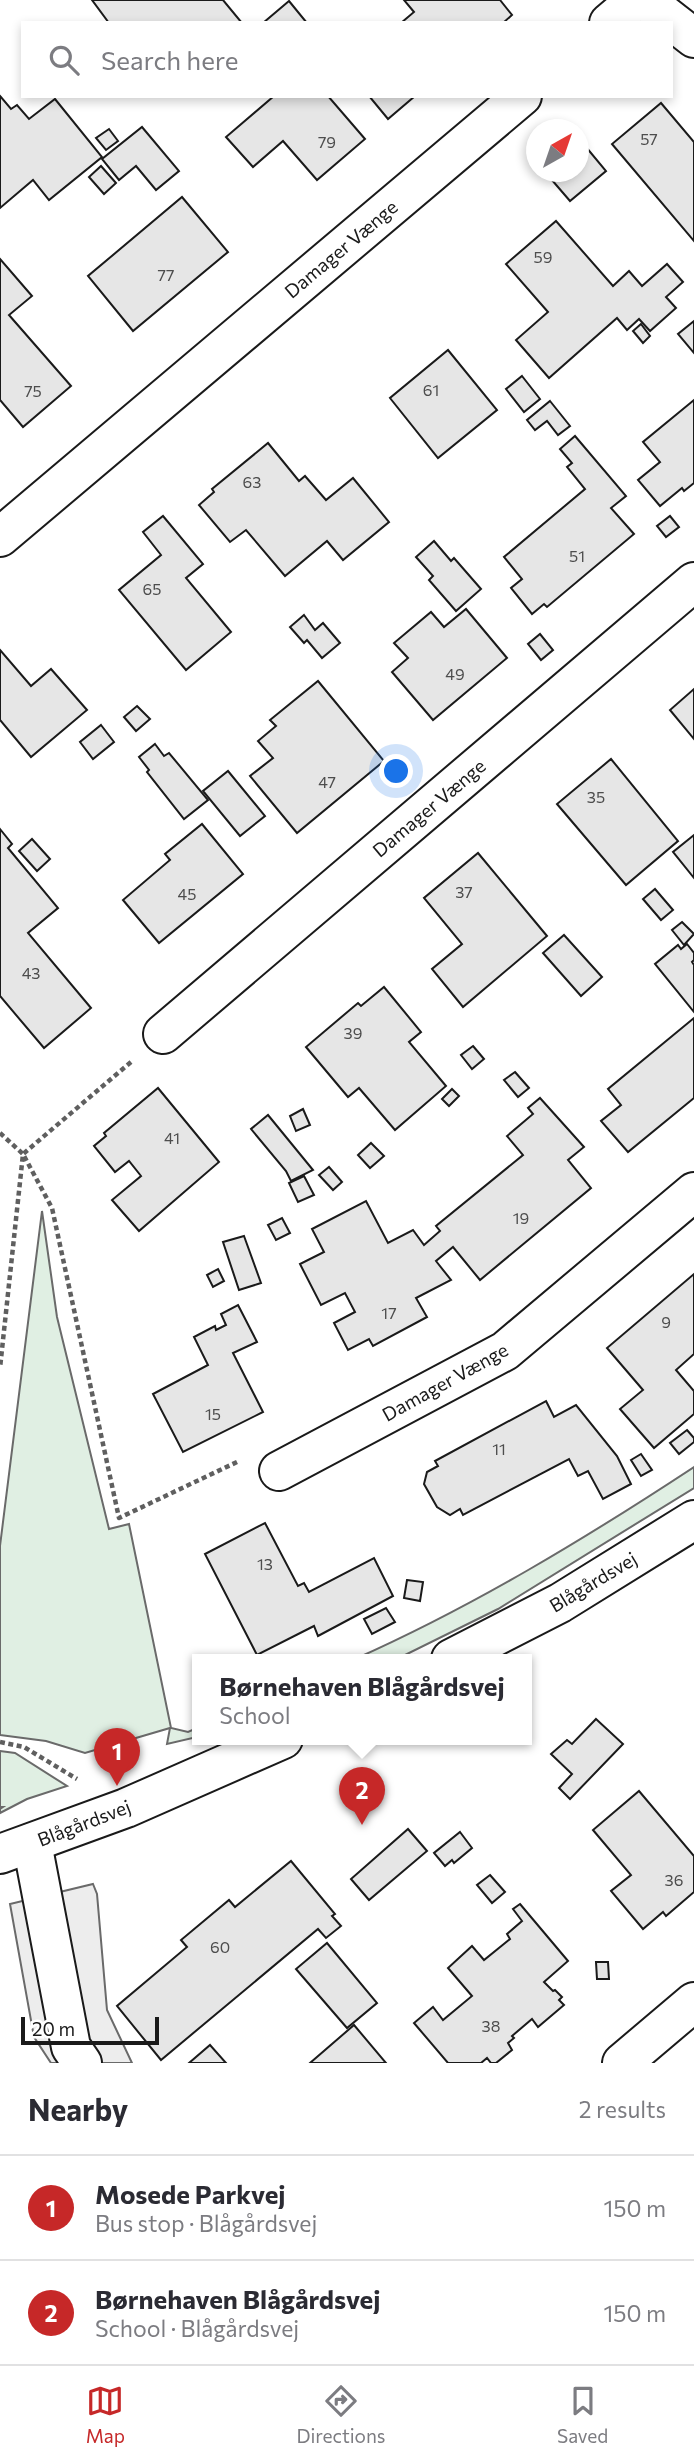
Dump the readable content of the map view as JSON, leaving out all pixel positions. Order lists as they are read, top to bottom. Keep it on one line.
{"streets":{"street":["Damager Vænge","Blågårdsvej"]},"house_numbers":["57","79","59","77","61","75","63","51","65","49","47","35","37","45","43","39","41","19","17","9","15","11","13","36","60","38"],"scale_bar":"20 m","north":"top right","page":{"search":"Search here","popup":["Børnehaven Blågårdsvej","School"],"pins":["1","2"],"scale":"20 m","heading":["Nearby","2 results"],"list":[{"mark":"1","name":"Mosede Parkvej","note":"Bus stop · Blågårdsvej","value":"150 m"},{"mark":"2","name":"Børnehaven Blågårdsvej","note":"School · Blågårdsvej","value":"150 m"}],"nav":["Map","Directions","Saved"]}}
